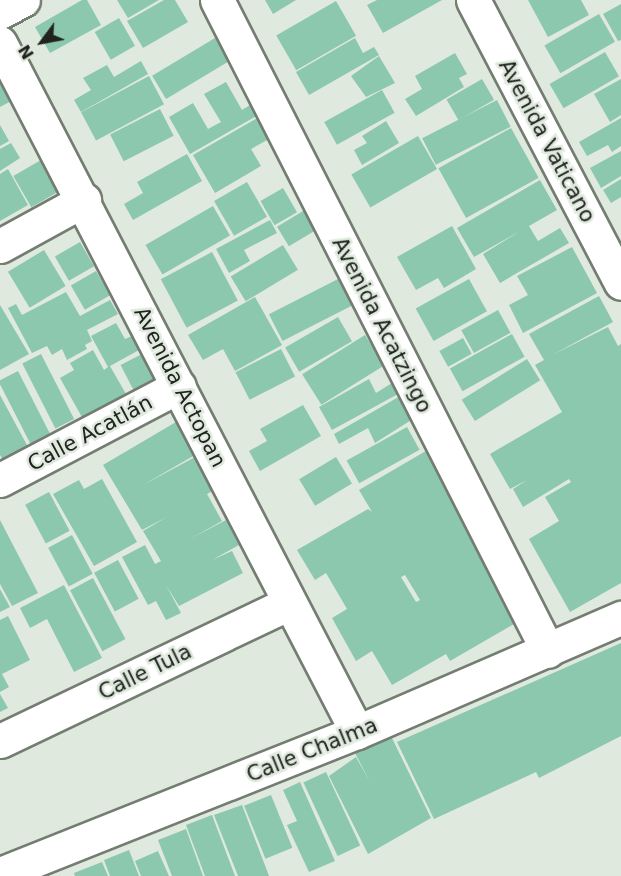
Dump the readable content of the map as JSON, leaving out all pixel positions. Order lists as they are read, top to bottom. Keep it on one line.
{"streets":{"street":["Avenida Vaticano","Avenida Acatzingo","Avenida Actopan","Calle Acatlán","Calle Tula","Calle Chalma"]},"crossings":[["Avenida Acatzingo","Calle Chalma"],["Avenida Actopan","Calle Acatlán"],["Avenida Actopan","Calle Tula"],["Avenida Actopan","Calle Chalma"]],"north":"bottom left"}
